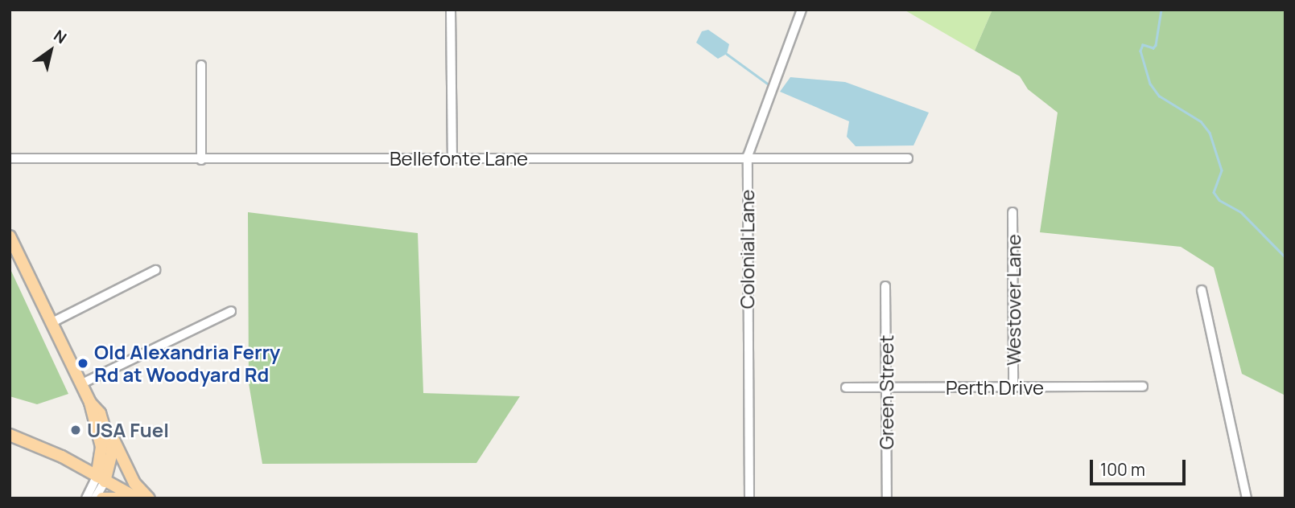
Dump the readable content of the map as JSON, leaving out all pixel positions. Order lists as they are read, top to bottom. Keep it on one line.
{"streets":{"street":["Bellefonte Lane","Colonial Lane","Westover Lane","Perth Drive","Green Street"]},"crossings":[["Bellefonte Lane","Colonial Lane"],["Westover Lane","Perth Drive"],["Perth Drive","Green Street"]],"places":["Old Alexandria Ferry Rd at Woodyard Rd","USA Fuel"],"scale_bar":"100 m","north":"top right"}
